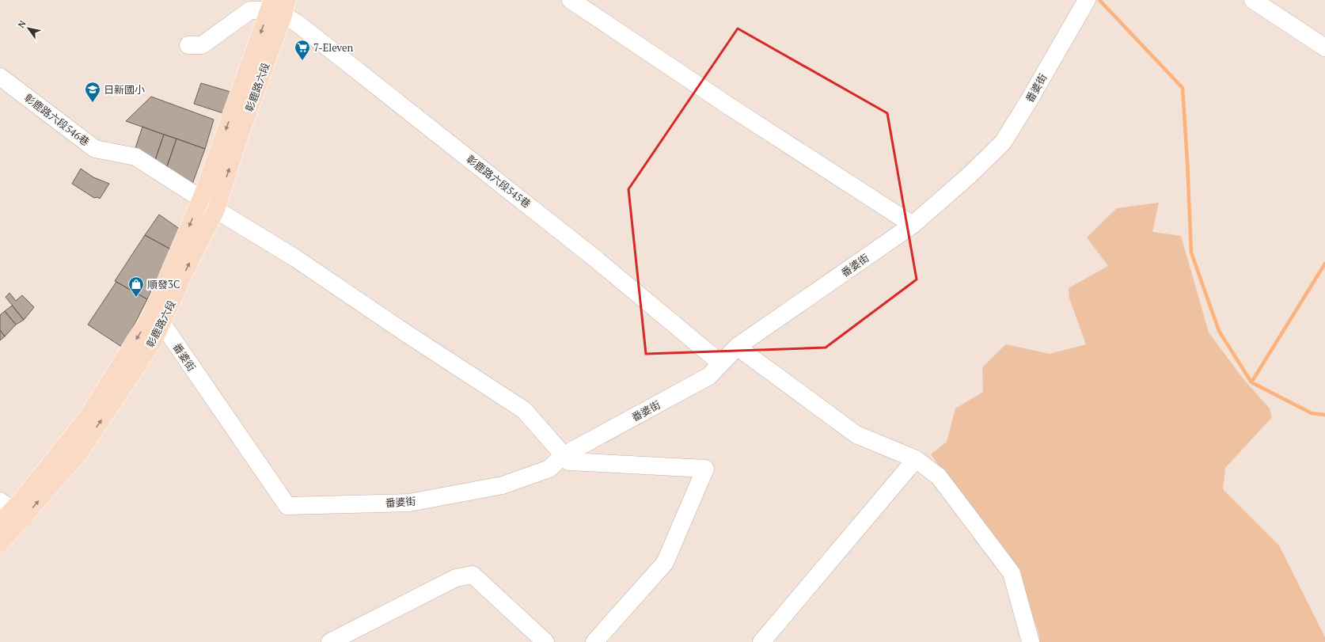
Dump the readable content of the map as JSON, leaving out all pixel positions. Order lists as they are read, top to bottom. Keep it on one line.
{"streets":{"main road":["彰鹿路六段"],"street":["番婆街","彰鹿路六段546巷","彰鹿路六段545巷"]},"crossings":[["彰鹿路六段","番婆街"],["彰鹿路六段","彰鹿路六段546巷"],["彰鹿路六段","彰鹿路六段545巷"],["番婆街","彰鹿路六段546巷"],["番婆街","彰鹿路六段545巷"]],"places":{"supermarket":["7-Eleven"],"school or university":["日新國小"],"shop":["順發3C"]},"north":"top left"}
